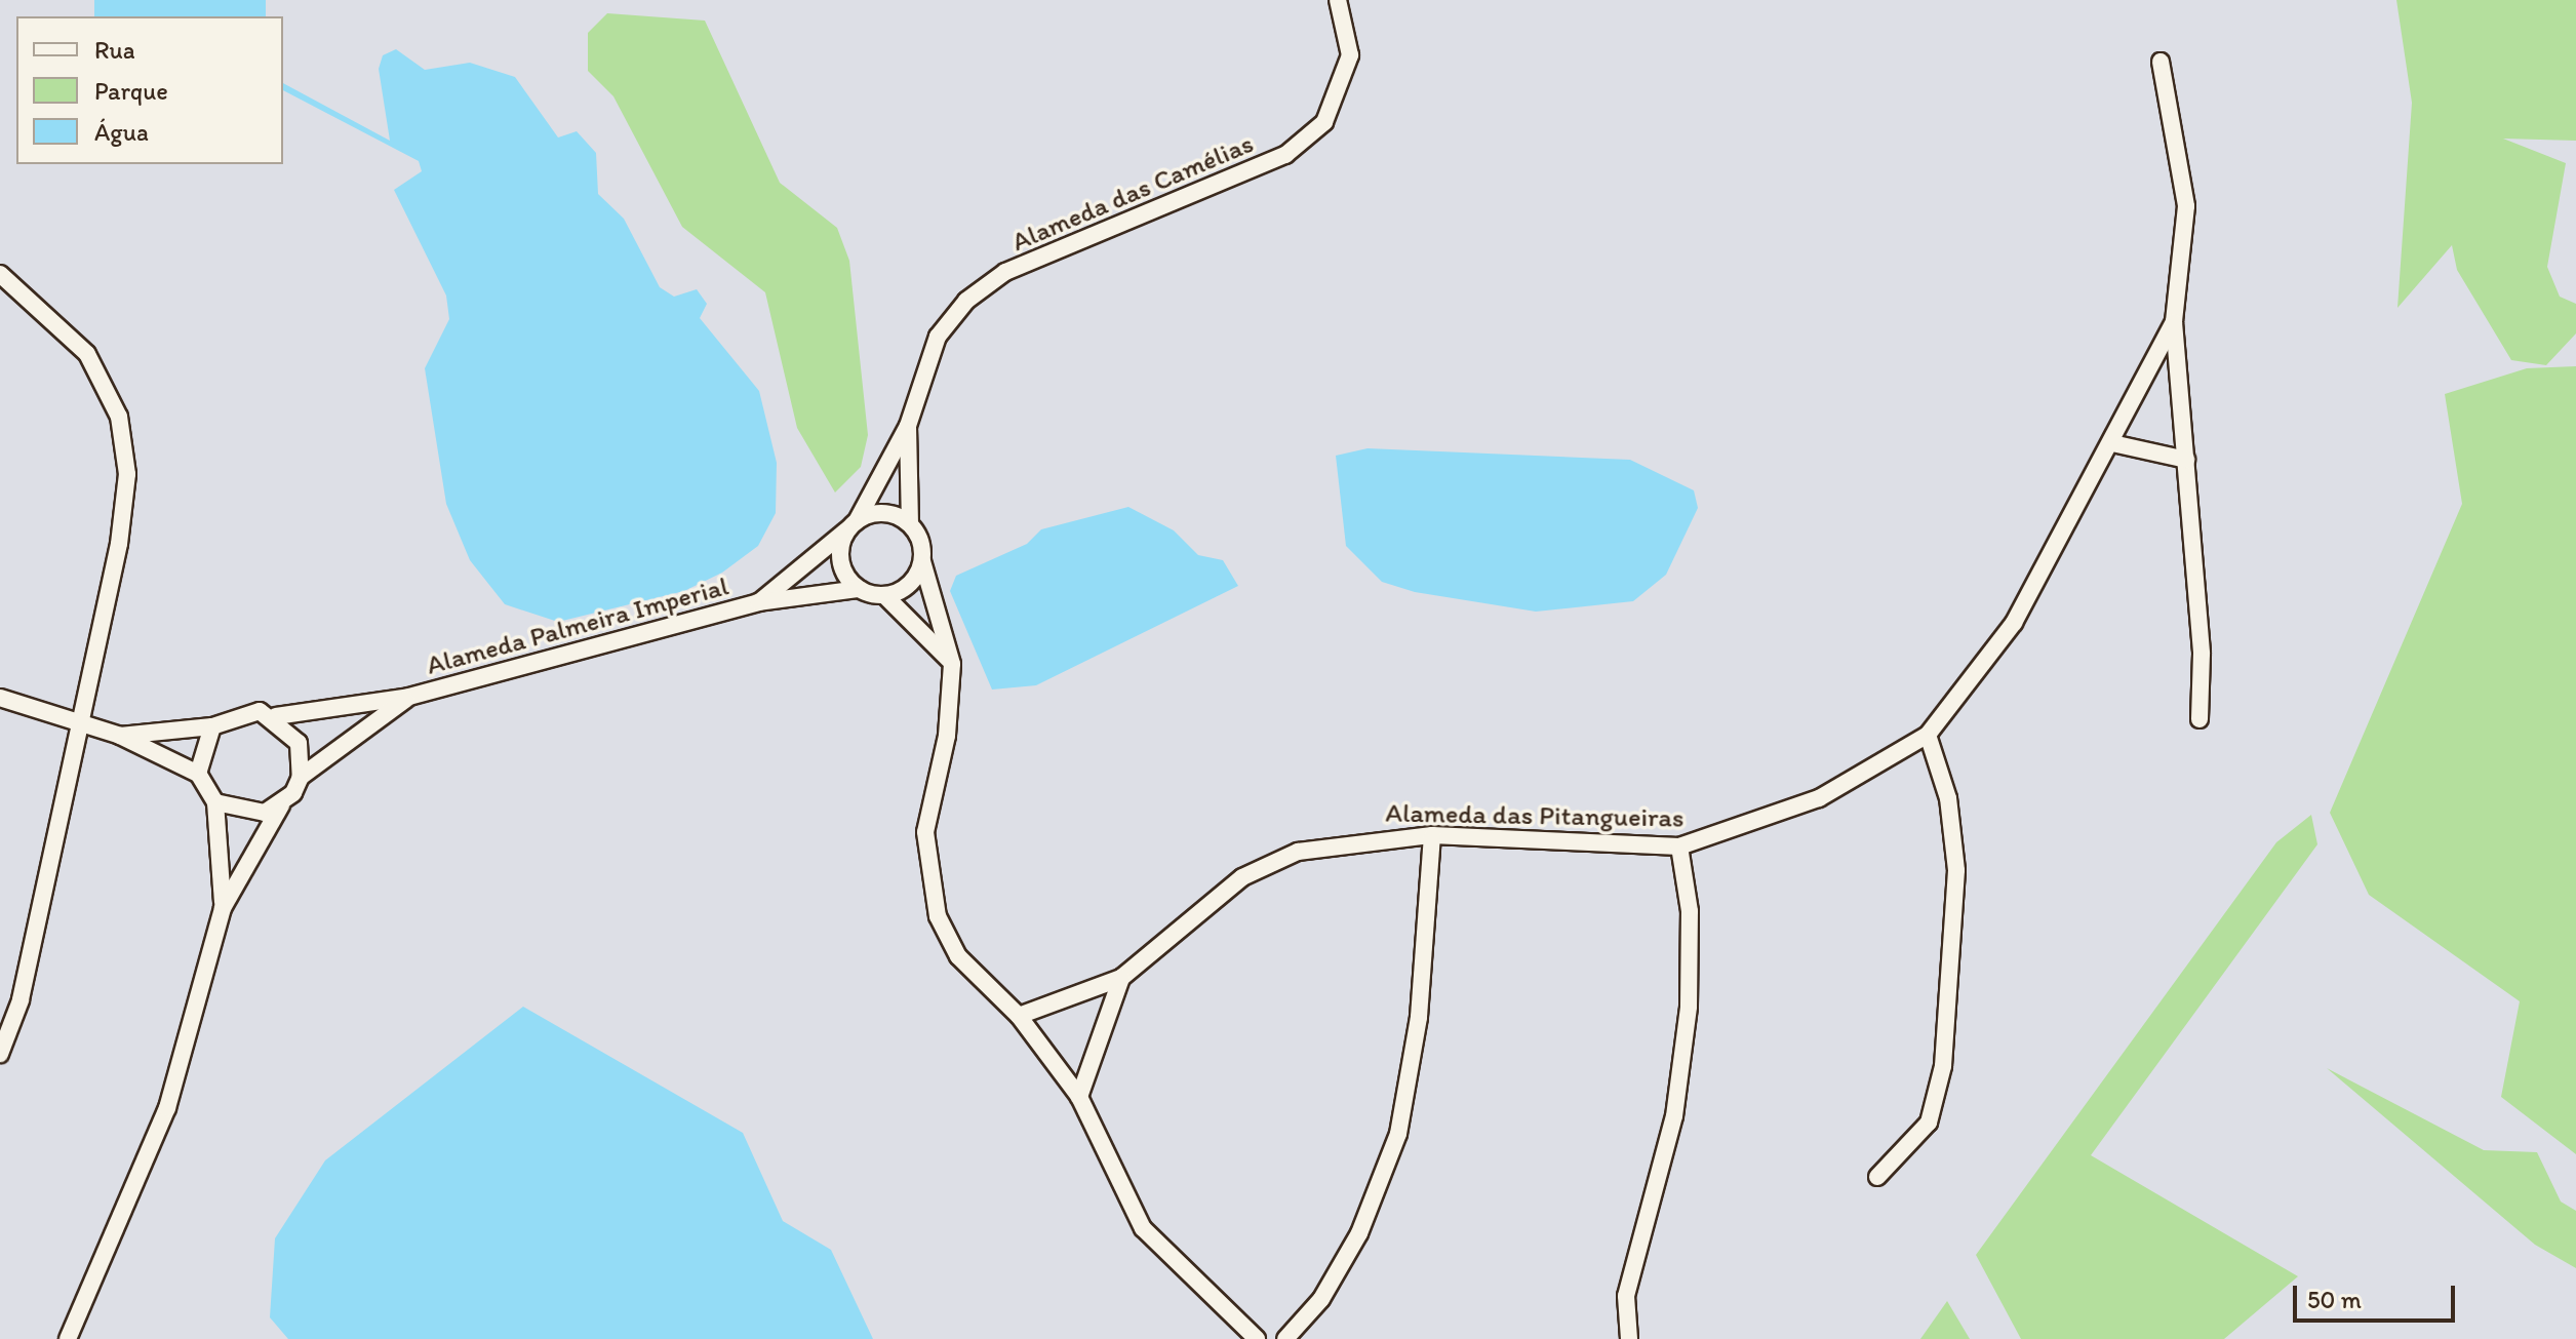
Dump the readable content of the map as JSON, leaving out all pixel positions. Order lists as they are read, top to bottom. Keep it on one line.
{"streets":{"street":["Alameda das Camélias","Alameda Palmeira Imperial","Alameda das Pitangueiras"]},"legend":["Rua","Parque","Água"],"scale_bar":"50 m"}
